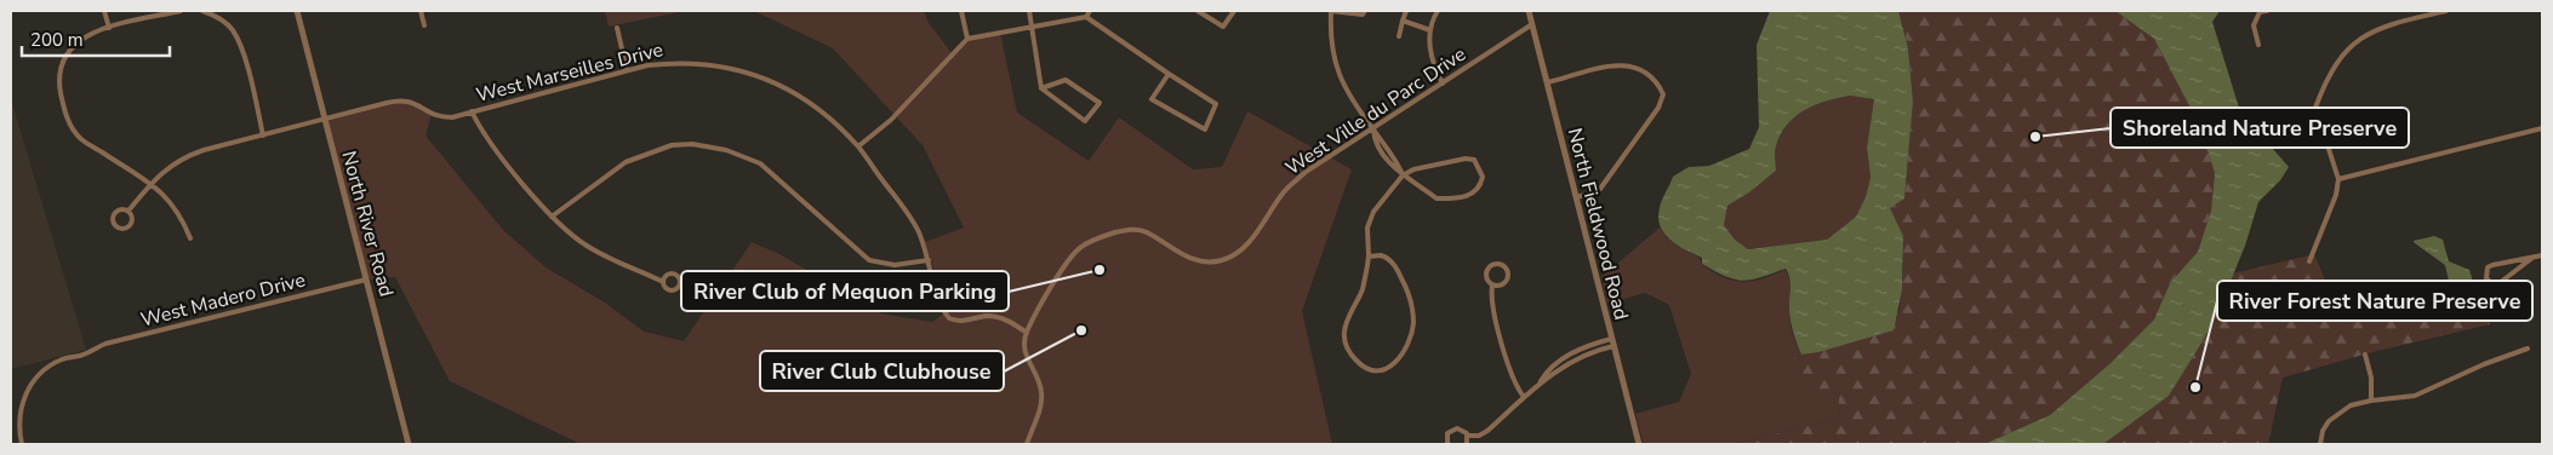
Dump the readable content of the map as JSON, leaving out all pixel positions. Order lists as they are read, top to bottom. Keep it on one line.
{"streets":{"street":["West Marseilles Drive","West Ville du Parc Drive","North River Road","North Fieldwood Road","West Madero Drive"]},"crossings":[["West Marseilles Drive","West Ville du Parc Drive"],["West Marseilles Drive","North River Road"],["West Ville du Parc Drive","North Fieldwood Road"],["North River Road","West Madero Drive"]],"places":["Shoreland Nature Preserve","River Club of Mequon Parking","River Club Clubhouse","River Forest Nature Preserve"],"scale_bar":"200 m"}
